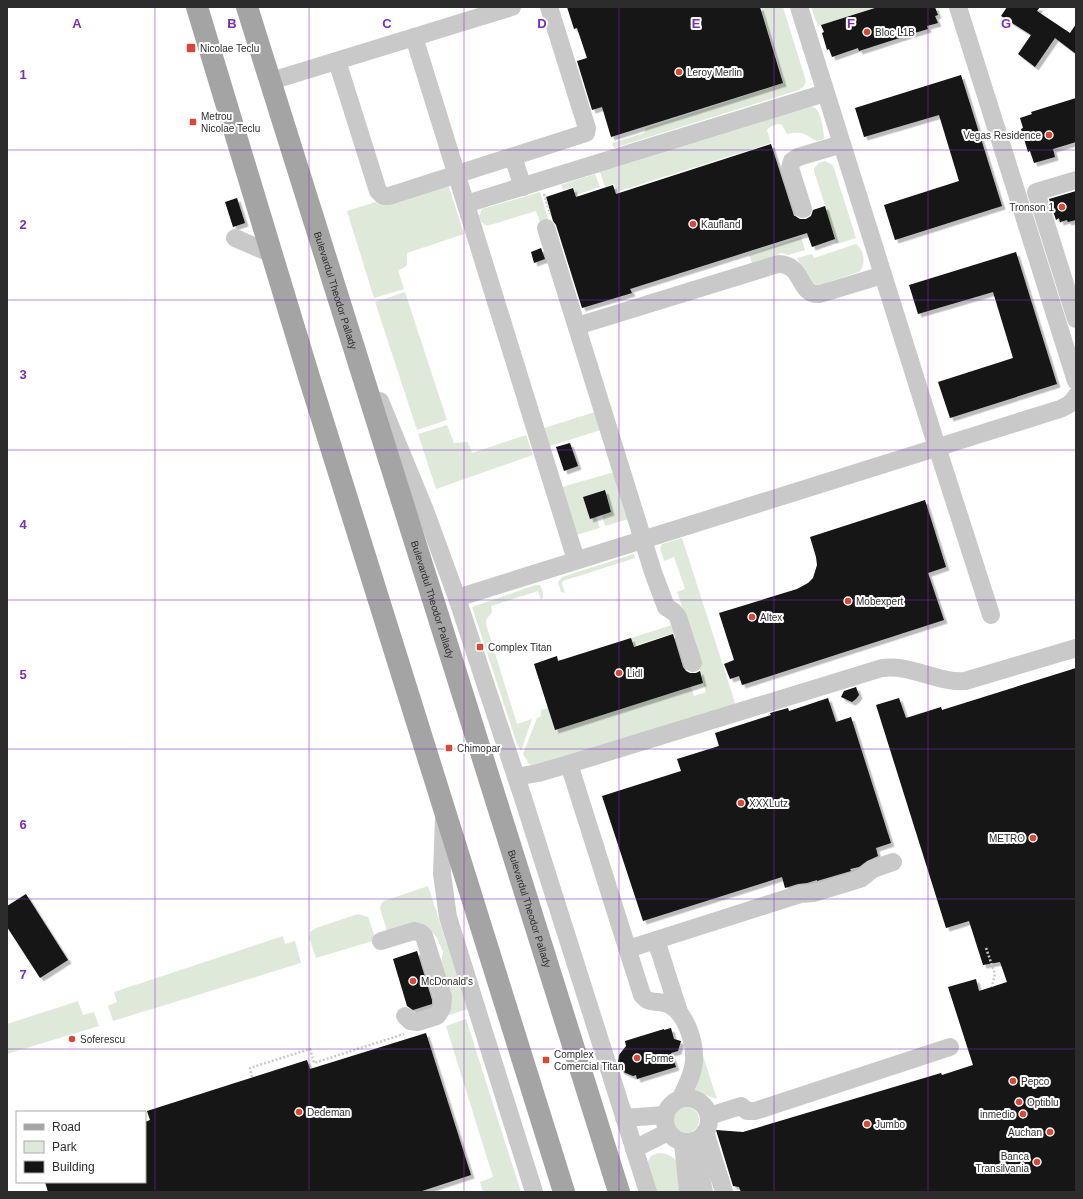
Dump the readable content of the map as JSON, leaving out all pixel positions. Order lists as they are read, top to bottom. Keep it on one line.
{"streets":{"main road":["Bulevardul Theodor Pallady"]},"places":{"other":["Bloc L1B","Leroy Merlin","Vegas Residence","Tronson 1","Kaufland","Mobexpert","Altex","Lidl","XXXLutz","METRO","McDonald's","Soferescu","Forme","Pepco","Optiblu","Dedeman","inmedio","Jumbo","Auchan","Banca Transilvania"],"transit":["Nicolae Teclu","Metrou Nicolae Teclu","Complex Titan","Chimopar","Complex Comercial Titan"]},"legend":["Road","Park","Building"],"grid":{"columns":["A","B","C","D","E","F","G"],"rows":["1","2","3","4","5","6","7"]}}
